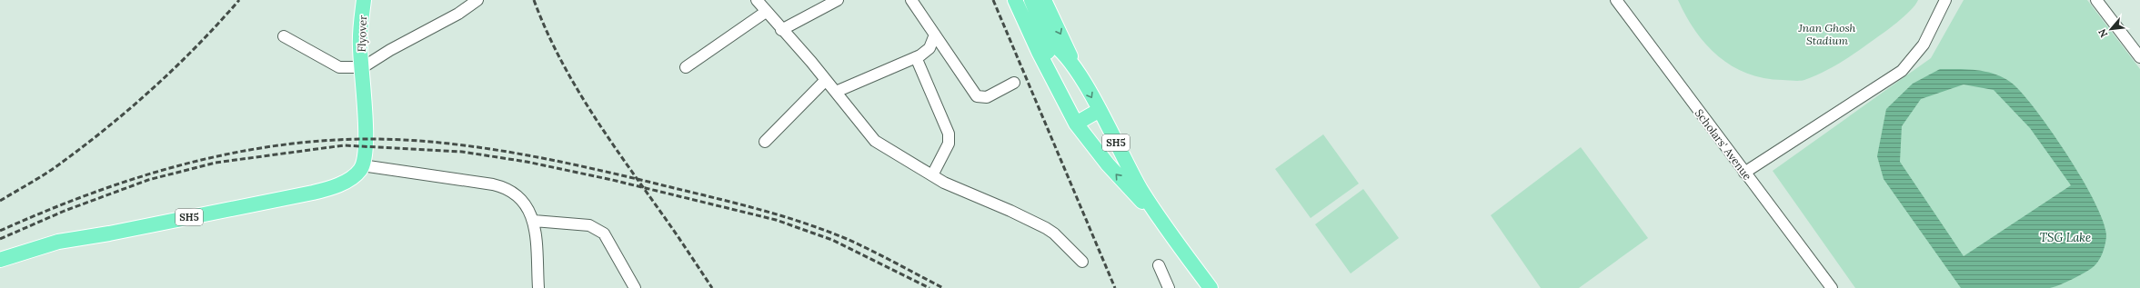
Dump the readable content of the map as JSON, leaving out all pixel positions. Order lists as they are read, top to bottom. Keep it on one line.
{"streets":{"main road":["Flyover","SH5"],"street":["Scholars' Avenue"]},"crossings":[["Flyover","SH5"]],"water":["TSG Lake"],"parks":["Jnan Ghosh Stadium"],"north":"bottom left"}
